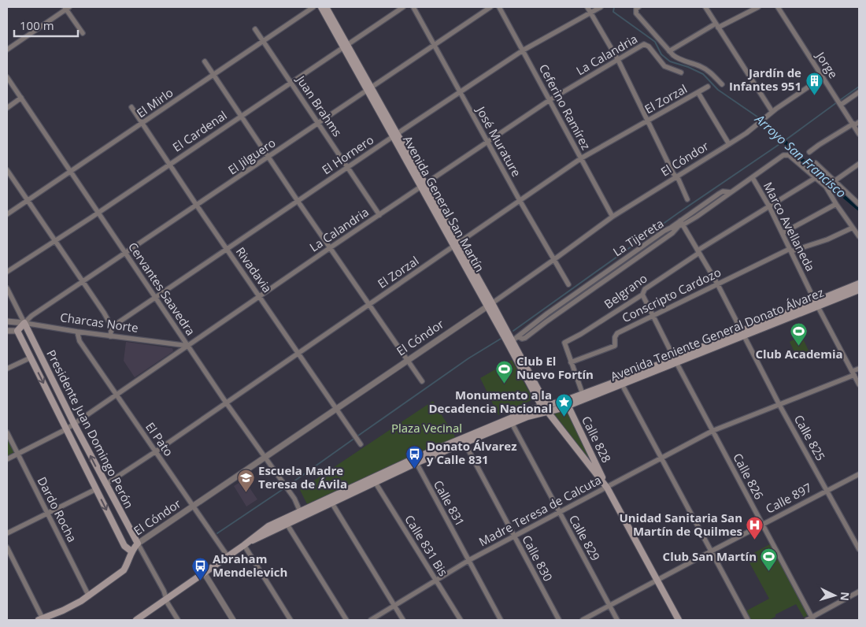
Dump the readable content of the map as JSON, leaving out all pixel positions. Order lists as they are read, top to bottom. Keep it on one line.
{"streets":{"main road":["El Cóndor","Avenida General San Martín","Avenida Teniente General Donato Álvarez","Presidente Juan Domingo Perón","Calle 828"],"street":["La Calandria","Jorge","El Zorzal","El Mirlo","Juan Brahms","Ceferino Ramírez","El Cardenal","José Murature","El Hornero","El Jilguero","Marco Avellaneda","La Tijereta","Rivadavia","Cervantes Saavedra","Belgrano","Conscripto Cardozo","Charcas Norte","Calle 825","El Pato","Calle 826","Calle 897","Calle 831","Dardo Rocha","Madre Teresa de Calcuta","Calle 829","Calle 831 Bis","Calle 830"]},"crossings":[["La Calandria","Juan Brahms"],["La Calandria","Ceferino Ramírez"],["La Calandria","José Murature"],["La Calandria","Avenida General San Martín"],["La Calandria","Rivadavia"],["La Calandria","Cervantes Saavedra"],["La Calandria","Charcas Norte"],["La Calandria","Presidente Juan Domingo Perón"],["La Calandria","El Pato"],["La Calandria","Dardo Rocha"],["Jorge","El Cóndor"],["El Zorzal","Ceferino Ramírez"],["El Zorzal","José Murature"],["El Zorzal","Avenida General San Martín"],["El Zorzal","Rivadavia"],["El Zorzal","Cervantes Saavedra"],["El Zorzal","Presidente Juan Domingo Perón"],["El Zorzal","El Pato"],["El Mirlo","Juan Brahms"],["El Mirlo","Rivadavia"],["El Mirlo","Cervantes Saavedra"],["Juan Brahms","El Cardenal"],["Juan Brahms","El Hornero"],["Juan Brahms","El Jilguero"],["Ceferino Ramírez","El Hornero"],["Ceferino Ramírez","El Cóndor"],["El Cardenal","Avenida General San Martín"],["El Cardenal","Rivadavia"],["El Cardenal","Cervantes Saavedra"],["José Murature","El Hornero"],["José Murature","El Jilguero"],["José Murature","El Cóndor"],["El Hornero","Avenida General San Martín"],["El Hornero","Rivadavia"],["El Hornero","Cervantes Saavedra"],["El Jilguero","Avenida General San Martín"],["El Jilguero","Rivadavia"],["El Jilguero","Cervantes Saavedra"],["El Jilguero","Charcas Norte"],["El Jilguero","Presidente Juan Domingo Perón"],["El Cóndor","Avenida General San Martín"],["El Cóndor","Rivadavia"],["El Cóndor","Cervantes Saavedra"],["El Cóndor","Presidente Juan Domingo Perón"],["El Cóndor","El Pato"],["El Cóndor","Dardo Rocha"],["Avenida General San Martín","La Tijereta"],["Avenida General San Martín","Avenida Teniente General Donato Álvarez"],["Avenida General San Martín","Calle 828"],["Avenida General San Martín","Calle 897"],["Avenida General San Martín","Madre Teresa de Calcuta"],["Marco Avellaneda","Belgrano"],["Marco Avellaneda","Conscripto Cardozo"],["Marco Avellaneda","Avenida Teniente General Donato Álvarez"],["Marco Avellaneda","Madre Teresa de Calcuta"],["La Tijereta","Calle 825"],["Cervantes Saavedra","Charcas Norte"],["Cervantes Saavedra","Avenida Teniente General Donato Álvarez"],["Belgrano","Conscripto Cardozo"],["Belgrano","Calle 825"],["Conscripto Cardozo","Calle 825"],["Charcas Norte","Presidente Juan Domingo Perón"],["Charcas Norte","El Pato"],["Avenida Teniente General Donato Álvarez","Presidente Juan Domingo Perón"],["Avenida Teniente General Donato Álvarez","Calle 825"],["Avenida Teniente General Donato Álvarez","El Pato"],["Avenida Teniente General Donato Álvarez","Calle 828"],["Avenida Teniente General Donato Álvarez","Calle 826"],["Avenida Teniente General Donato Álvarez","Calle 831"],["Avenida Teniente General Donato Álvarez","Calle 829"],["Avenida Teniente General Donato Álvarez","Calle 831 Bis"],["Avenida Teniente General Donato Álvarez","Calle 830"],["Calle 825","Calle 897"],["Calle 825","Madre Teresa de Calcuta"],["Calle 828","Madre Teresa de Calcuta"],["Calle 826","Calle 897"],["Calle 826","Madre Teresa de Calcuta"],["Calle 897","Calle 829"],["Calle 831","Madre Teresa de Calcuta"],["Madre Teresa de Calcuta","Calle 829"],["Madre Teresa de Calcuta","Calle 831 Bis"],["Madre Teresa de Calcuta","Calle 830"]],"water":["Arroyo San Francisco"],"parks":["Plaza Vecinal"],"places":{"building":["Jardín de Infantes 951"],"sports":["Club Academia","Club El Nuevo Fortín","Club San Martín"],"place":["Monumento a la Decadencia Nacional"],"bus stop":["Donato Álvarez y Calle 831","Abraham Mendelevich"],"school or university":["Escuela Madre Teresa de Ávila"],"hospital":["Unidad Sanitaria San Martín de Quilmes"]},"scale_bar":"100 m","north":"right"}
